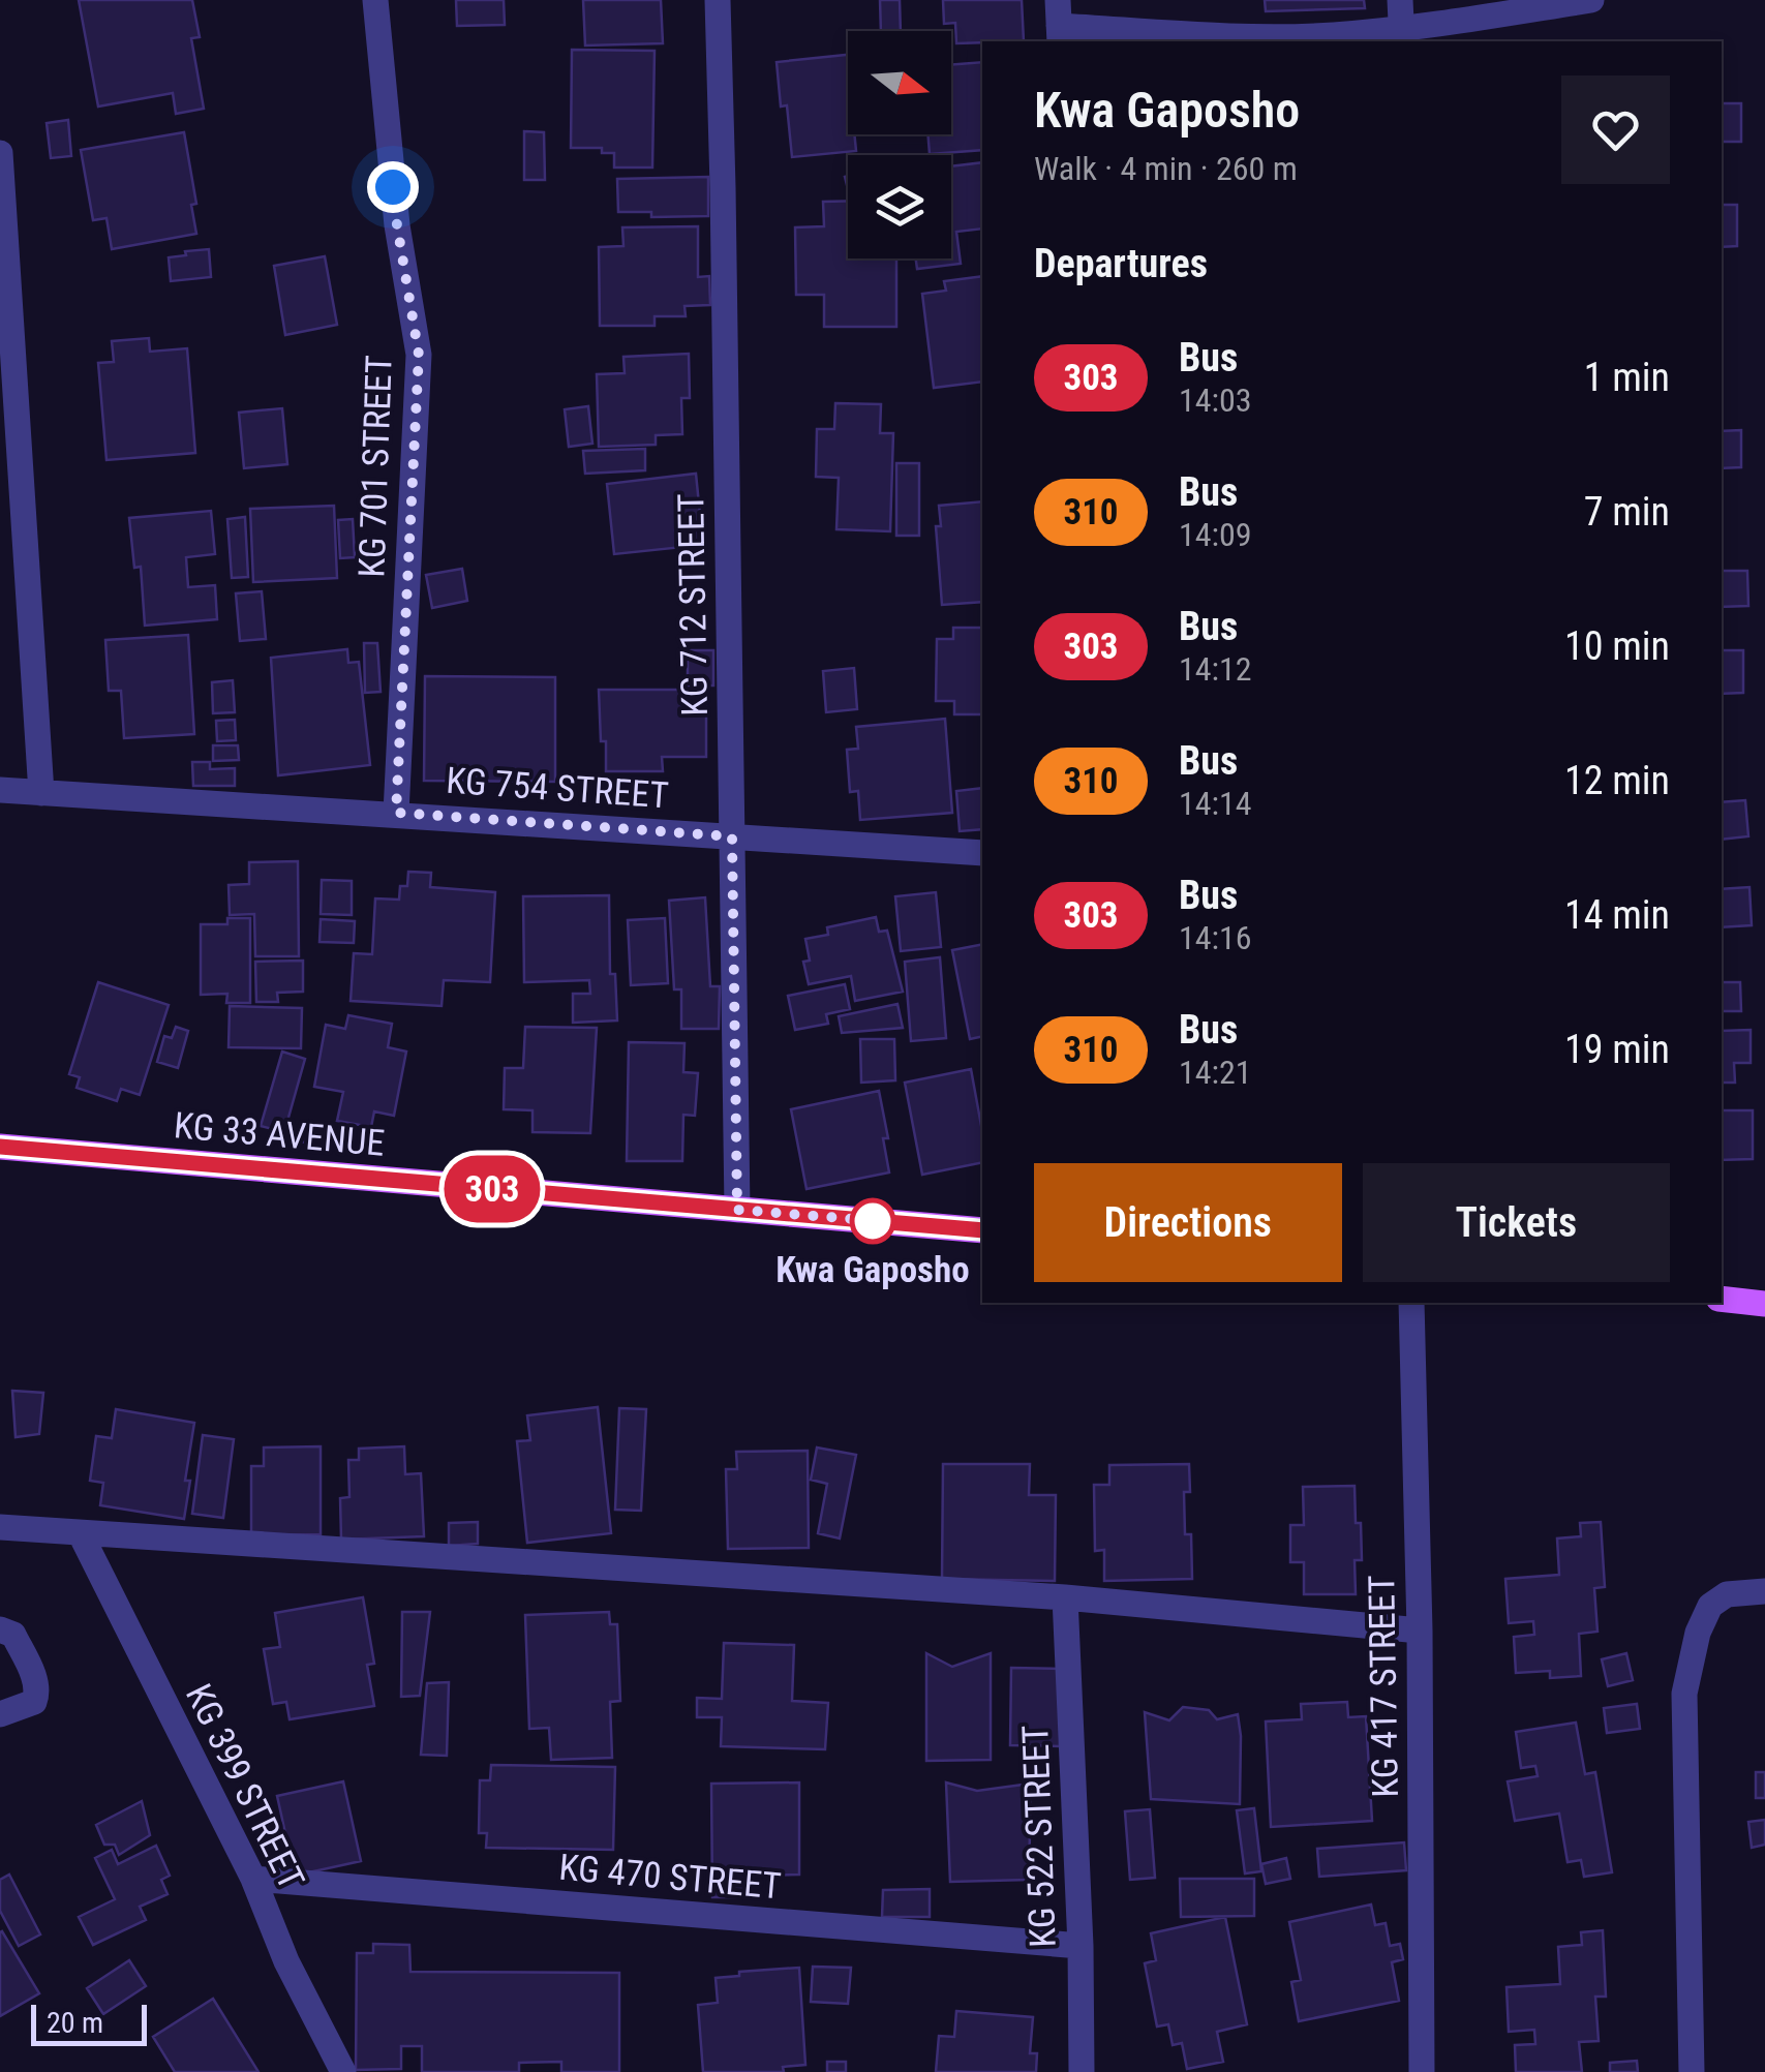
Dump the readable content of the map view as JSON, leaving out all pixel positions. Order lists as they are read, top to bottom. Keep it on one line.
{"streets":{"main road":["KG 33 AVENUE"],"street":["KG 701 STREET","KG 712 STREET","KG 754 STREET","KG 417 STREET","KG 399 STREET","KG 522 STREET","KG 470 STREET"]},"crossings":[["KG 701 STREET","KG 754 STREET"],["KG 712 STREET","KG 754 STREET"],["KG 712 STREET","KG 33 AVENUE"],["KG 399 STREET","KG 470 STREET"],["KG 522 STREET","KG 470 STREET"]],"places":["Kwa Gaposho"],"lines":["bus line 303"],"scale_bar":"20 m","north":"right","page":{"on_map":"303","heading":[["Kwa Gaposho","Walk · 4 min · 260 m"],"Departures"],"list":[{"mark":"303","name":"Bus","note":"14:03","value":"1 min"},{"mark":"310","name":"Bus","note":"14:09","value":"7 min"},{"mark":"303","name":"Bus","note":"14:12","value":"10 min"},{"mark":"310","name":"Bus","note":"14:14","value":"12 min"},{"mark":"303","name":"Bus","note":"14:16","value":"14 min"},{"mark":"310","name":"Bus","note":"14:21","value":"19 min"}],"buttons":["Directions","Tickets"],"scale":"20 m"}}
